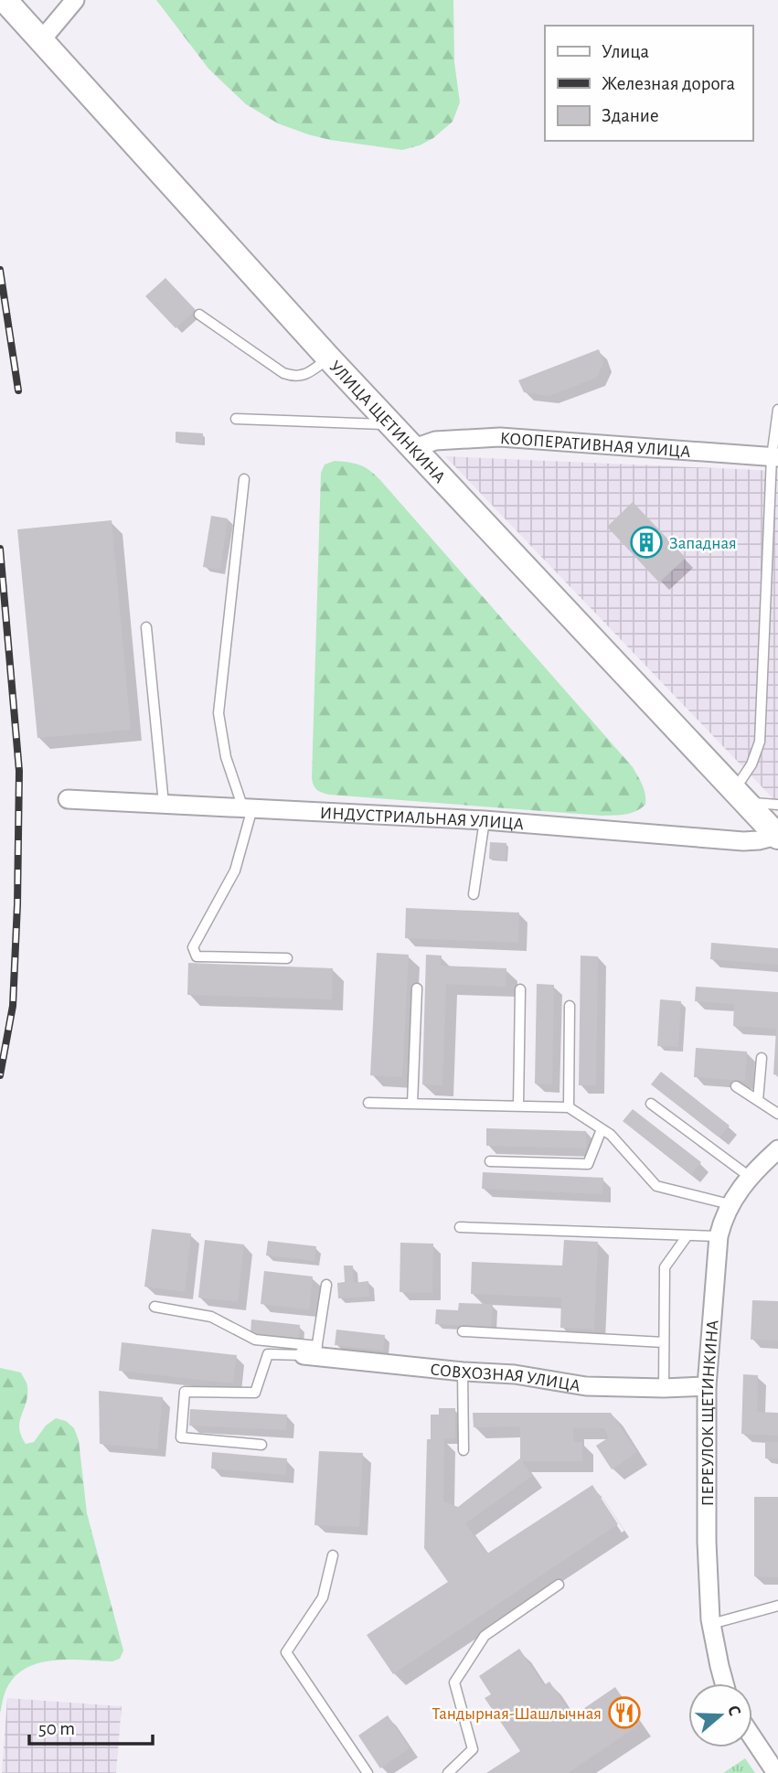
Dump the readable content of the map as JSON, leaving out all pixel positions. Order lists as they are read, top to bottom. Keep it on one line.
{"streets":{"street":["УЛИЦА ЩЕТИНКИНА","КООПЕРАТИВНАЯ УЛИЦА","ИНДУСТРИАЛЬНАЯ УЛИЦА","СОВХОЗНАЯ УЛИЦА","ПЕРЕУЛОК ЩЕТИНКИНА"]},"crossings":[["УЛИЦА ЩЕТИНКИНА","КООПЕРАТИВНАЯ УЛИЦА"],["УЛИЦА ЩЕТИНКИНА","ИНДУСТРИАЛЬНАЯ УЛИЦА"],["СОВХОЗНАЯ УЛИЦА","ПЕРЕУЛОК ЩЕТИНКИНА"]],"places":{"building":["Западная"],"restaurant":["Тандырная-Шашлычная"]},"legend":["Улица","Железная дорога","Здание"],"scale_bar":"50 m","north":"right"}
